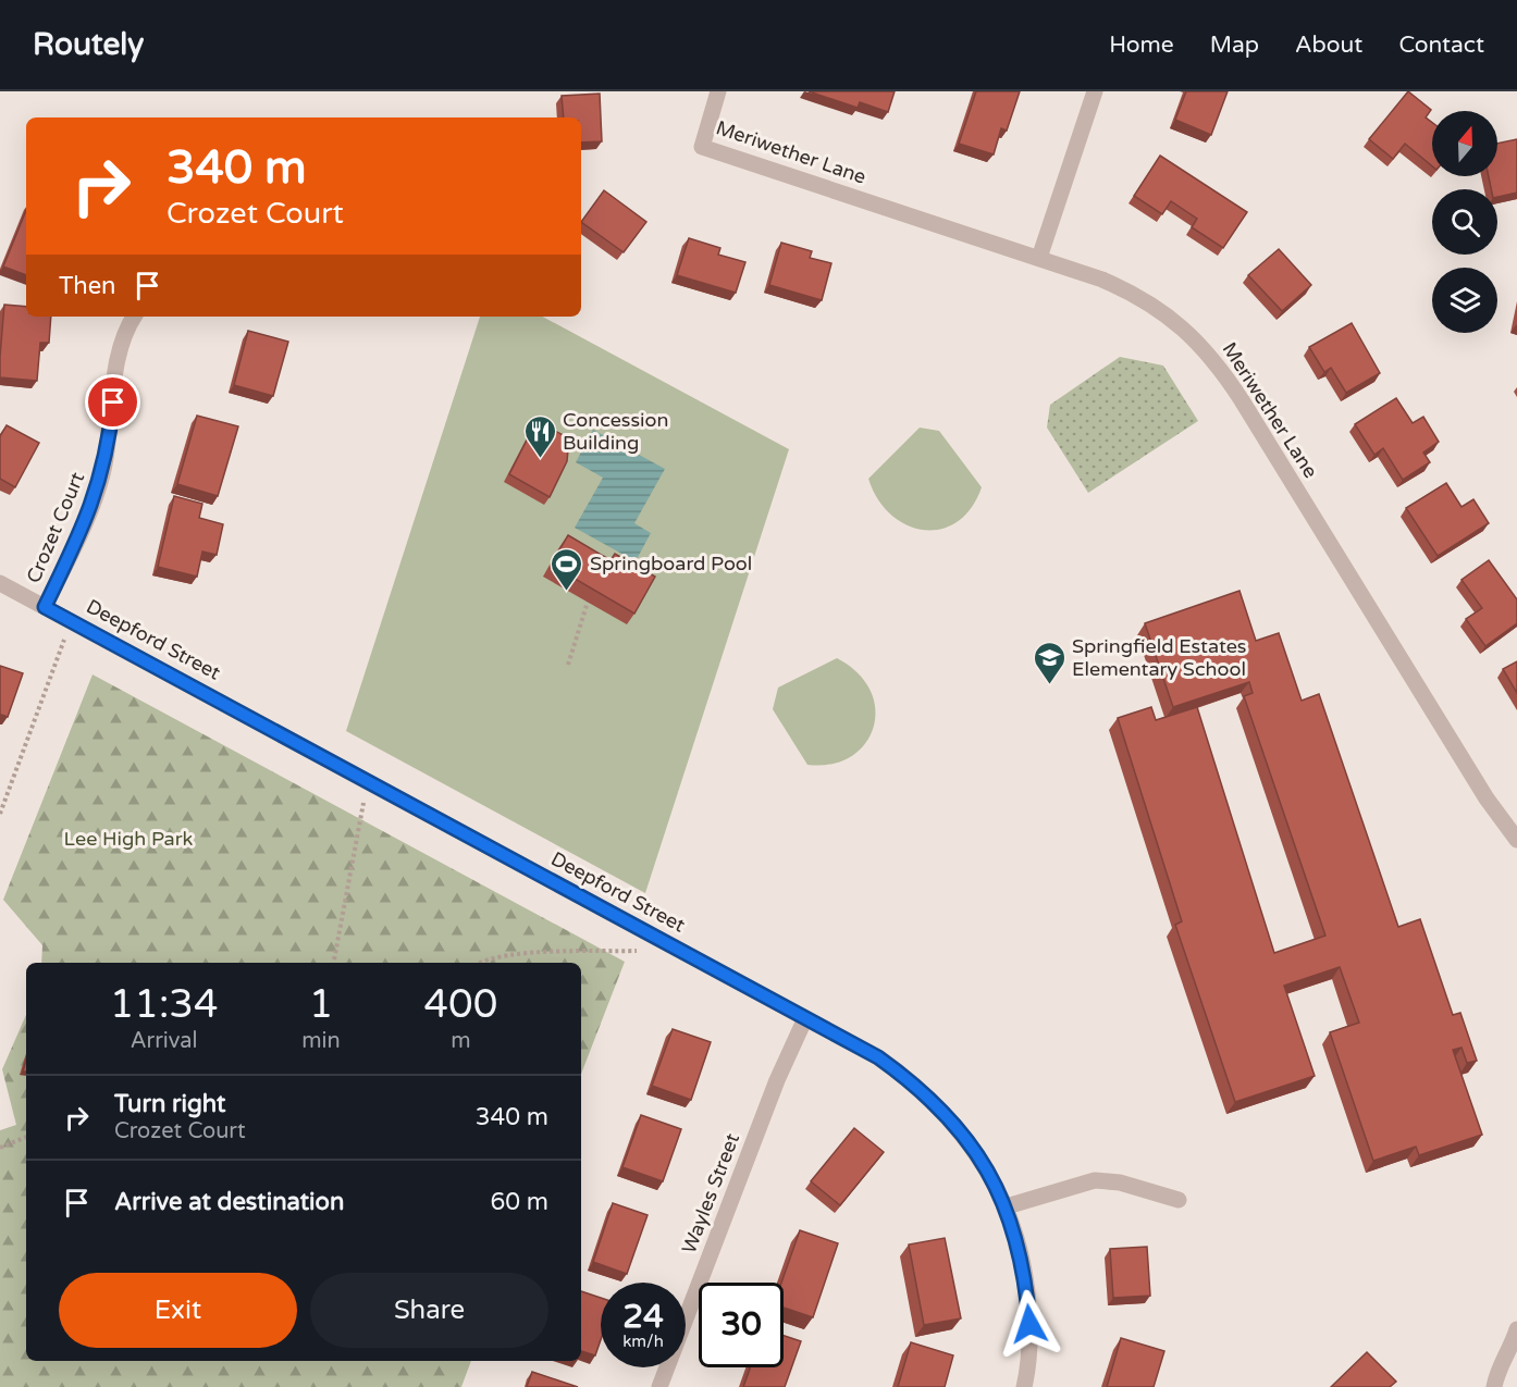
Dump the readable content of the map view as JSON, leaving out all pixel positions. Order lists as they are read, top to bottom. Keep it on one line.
{"streets":{"street":["Meriwether Lane","Crozet Court","Deepford Street","Wayles Street"]},"crossings":[["Crozet Court","Deepford Street"],["Deepford Street","Wayles Street"]],"parks":["Lee High Park"],"places":{"restaurant":["Concession Building"],"sports":["Springboard Pool"],"school or university":["Springfield Estates Elementary School"]},"north":"top","page":{"header":"Routely","nav":["Home","Map","About","Contact"],"turn":["340 m","Crozet Court"],"then":"Then","eta":["11:34","Arrival","1","min","400","m"],"list":[{"name":"Turn right","note":"Crozet Court","value":"340 m"},{"name":"Arrive at destination","value":"60 m"}],"buttons":["Exit","Share"],"speed":"24 km/h","limit":"30"}}
